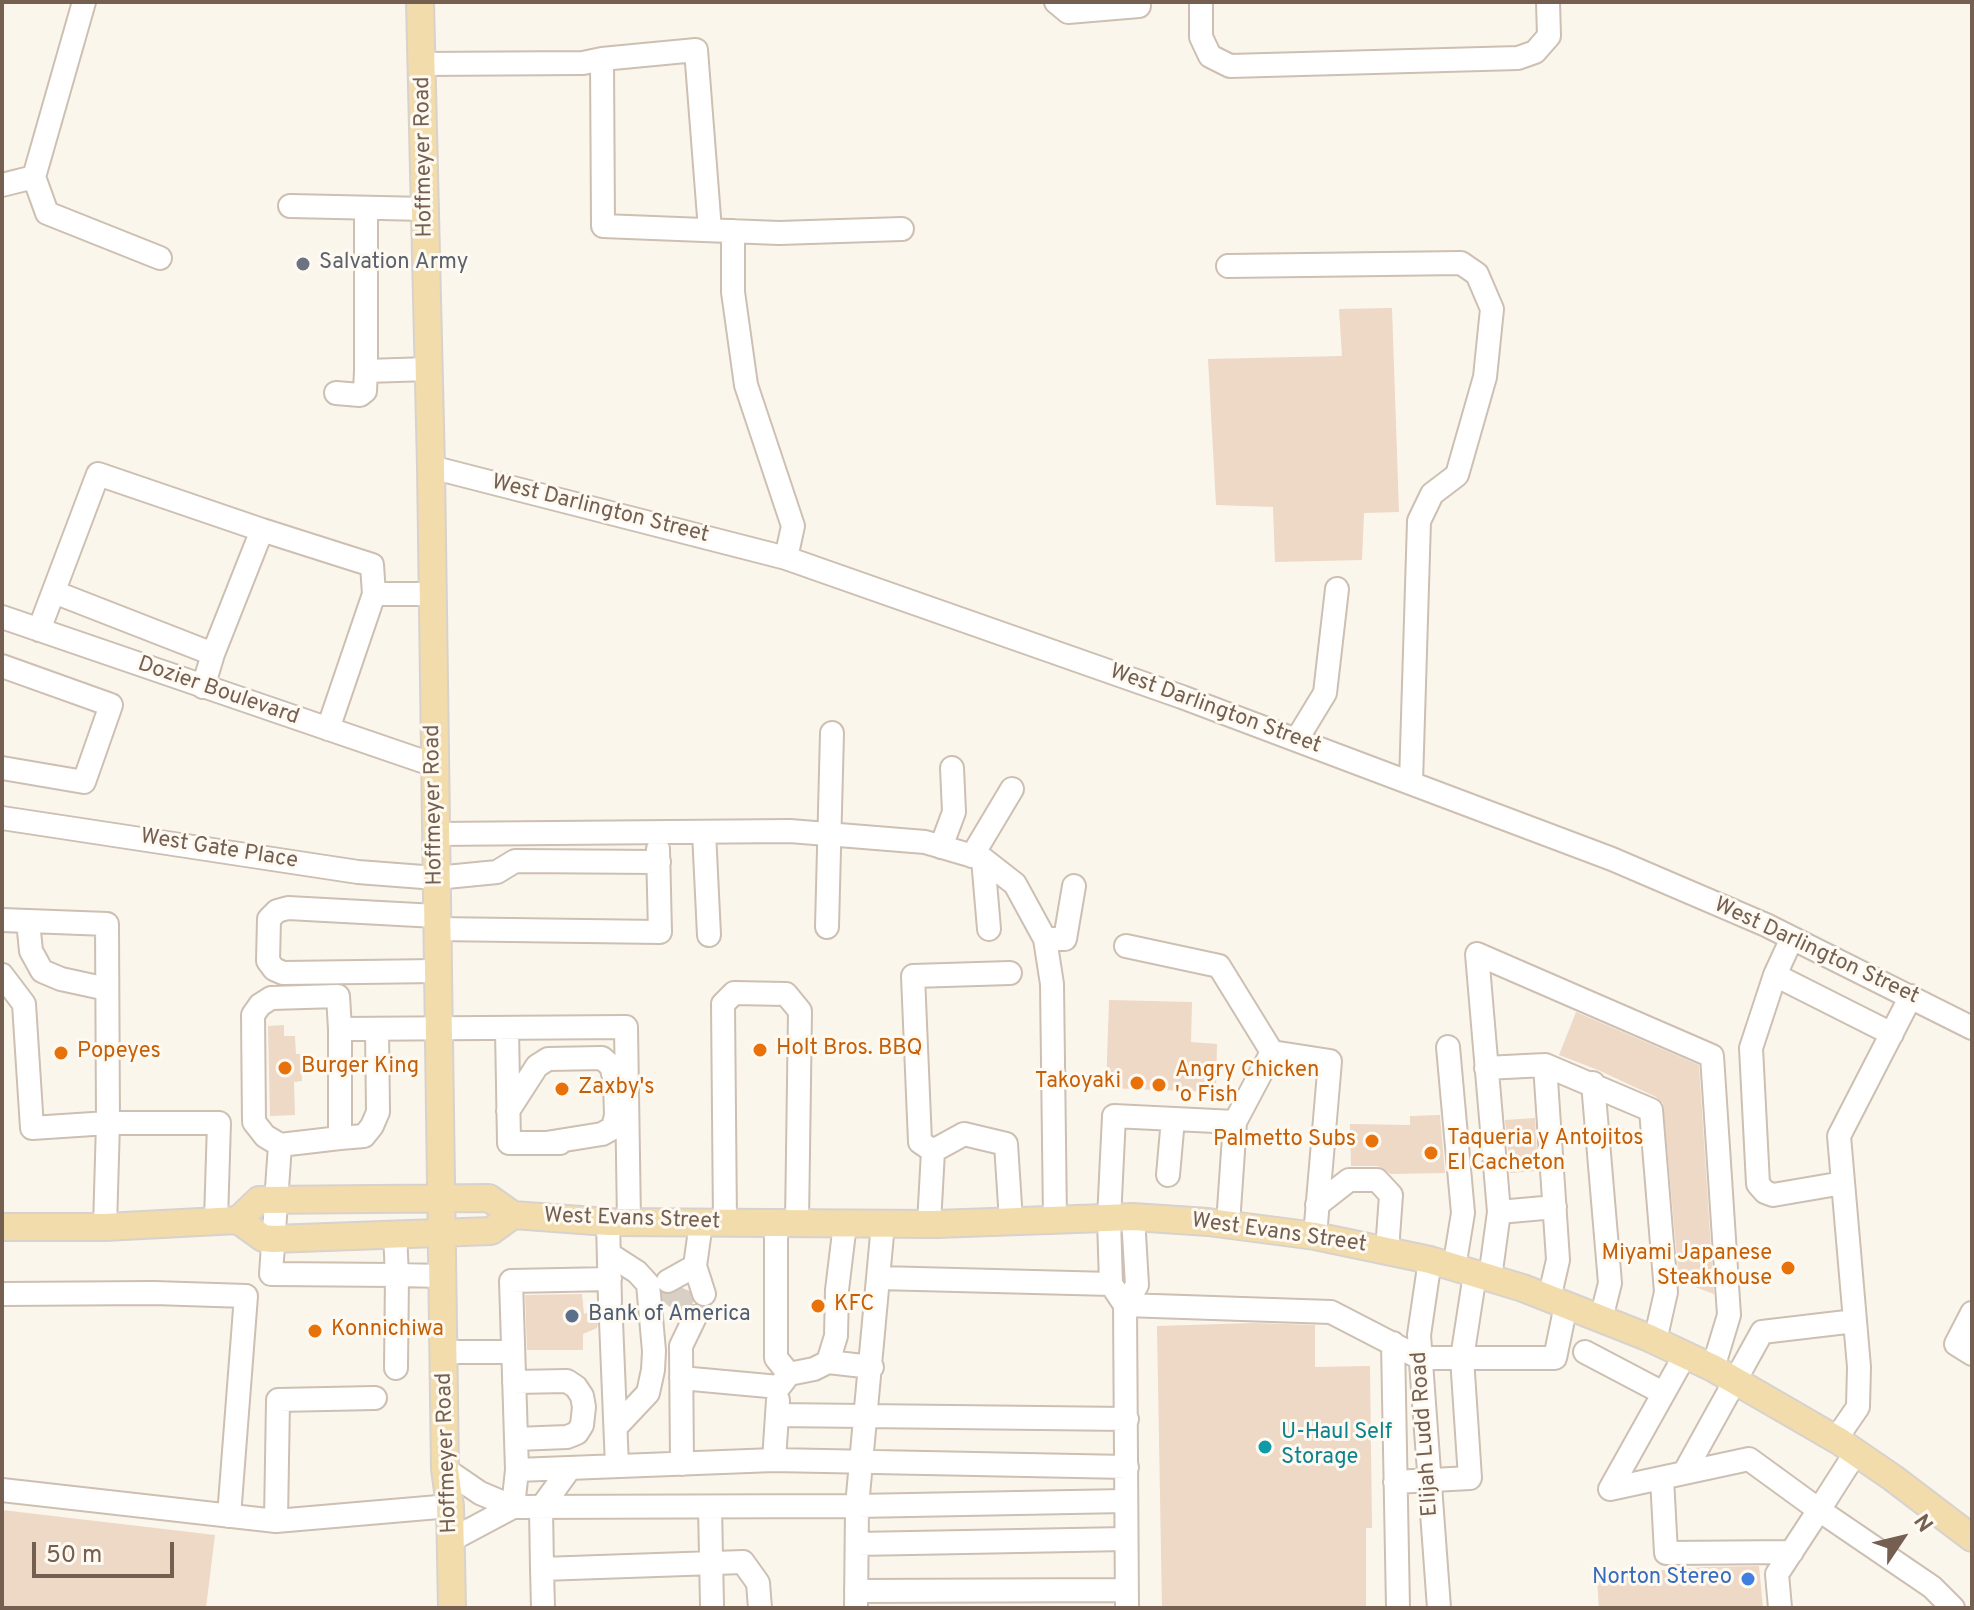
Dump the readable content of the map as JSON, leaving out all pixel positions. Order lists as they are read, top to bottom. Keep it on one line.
{"streets":{"main road":["Hoffmeyer Road","West Evans Street"],"street":["West Darlington Street","Dozier Boulevard","West Gate Place","Elijah Ludd Road"]},"crossings":[["Hoffmeyer Road","West Darlington Street"],["Hoffmeyer Road","Dozier Boulevard"],["Hoffmeyer Road","West Gate Place"],["Hoffmeyer Road","West Evans Street"],["West Evans Street","Elijah Ludd Road"]],"places":["Salvation Army","Holt Bros. BBQ","Popeyes","Burger King","Takoyaki","Angry Chicken 'o Fish","Zaxby's","Palmetto Subs","Taqueria y Antojitos El Cacheton","Miyami Japanese Steakhouse","KFC","Bank of America","Konnichiwa","U-Haul Self Storage","Norton Stereo"],"scale_bar":"50 m","north":"top right"}
